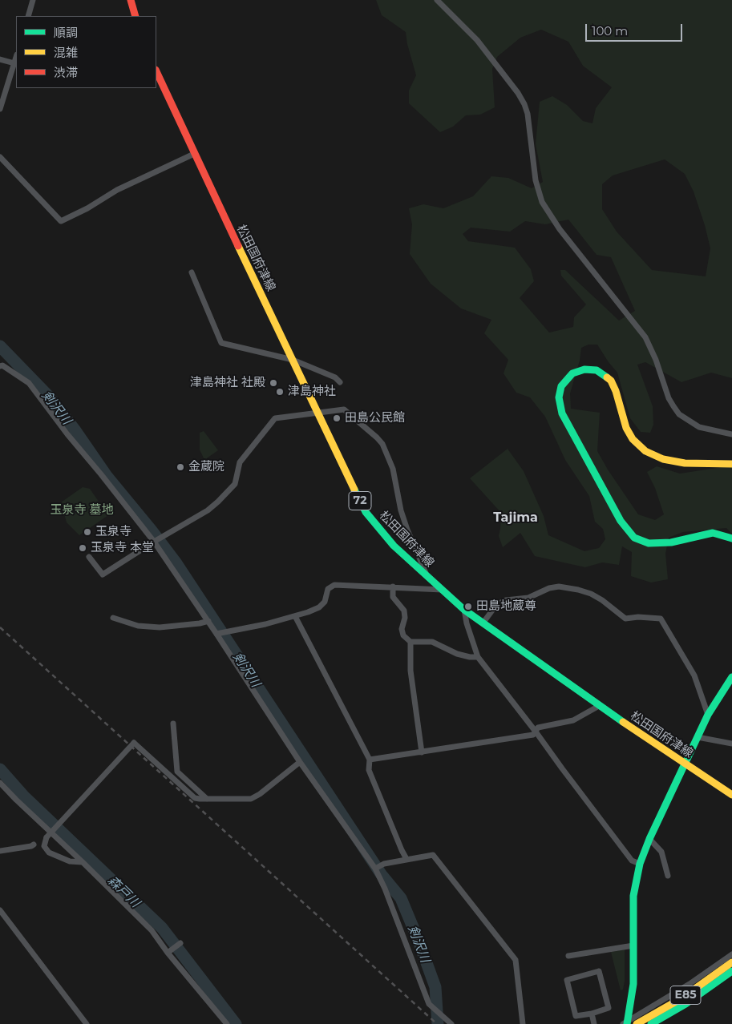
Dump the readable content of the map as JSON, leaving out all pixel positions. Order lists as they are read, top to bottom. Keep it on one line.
{"streets":{"main road":["松田国府津線","72","E85"]},"districts":["Tajima"],"water":["剣沢川","森戸川"],"parks":["玉泉寺 墓地"],"places":["津島神社 社殿","津島神社","田島公民館","金蔵院","玉泉寺","玉泉寺 本堂","田島地蔵尊"],"legend":["順調","混雑","渋滞"],"scale_bar":"100 m"}
